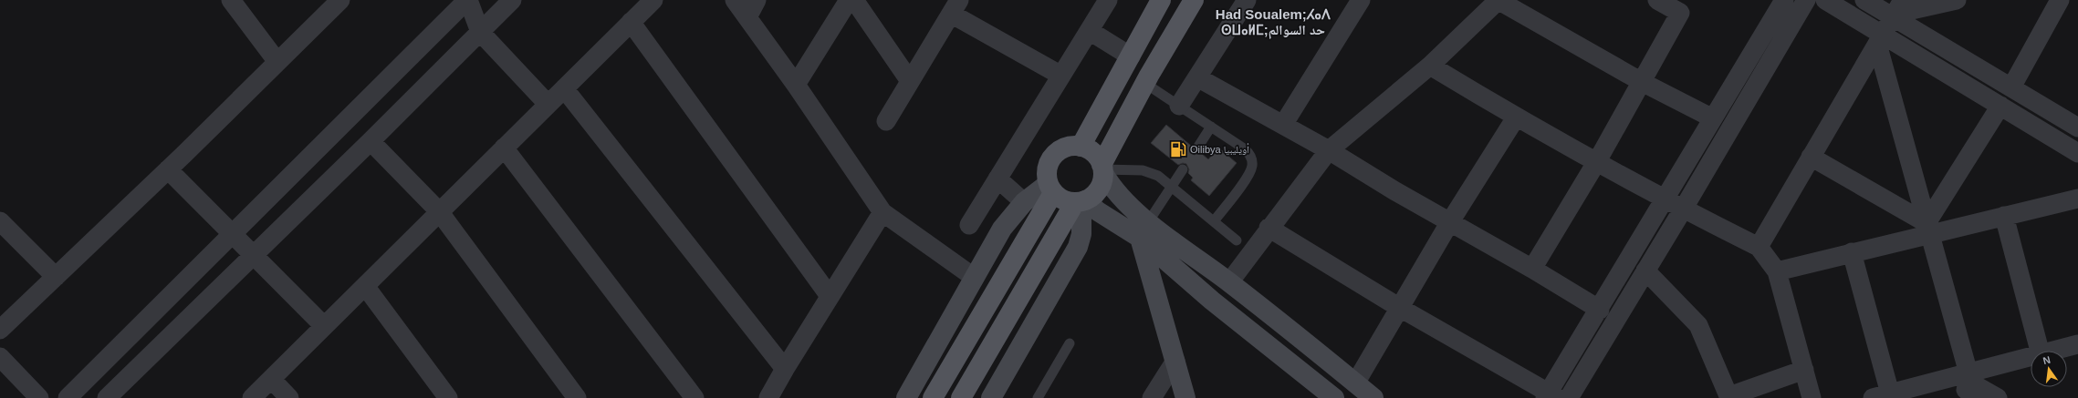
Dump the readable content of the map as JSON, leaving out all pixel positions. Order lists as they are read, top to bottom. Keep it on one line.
{"districts":["Had Soualem;ⵃⴰⴷ ⵙⵡⴰⵍⵎ;حد السوالم"],"places":{"fuel station":["Oilibya أويليبيا"]},"north":"top"}
